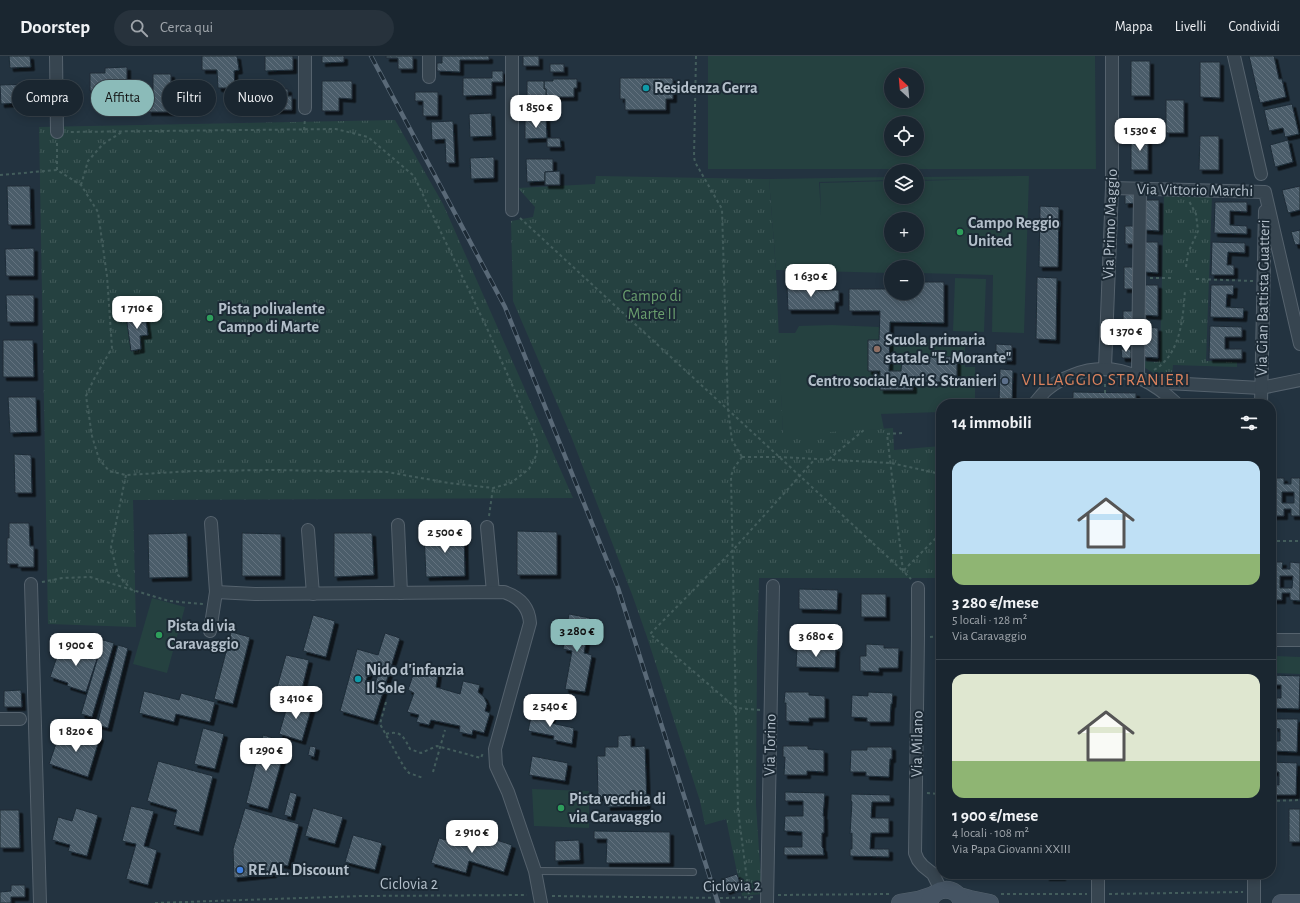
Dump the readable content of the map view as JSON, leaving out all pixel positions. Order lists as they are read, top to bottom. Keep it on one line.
{"streets":{"street":["Via Vittorio Marchi","Via Primo Maggio","Via Gian Battista Guatteri","Via Milano","Via Torino"],"path":["Ciclovia 2"]},"crossings":[["Via Vittorio Marchi","Via Primo Maggio"],["Via Vittorio Marchi","Via Gian Battista Guatteri"],["Via Torino","Ciclovia 2"]],"districts":["VILLAGGIO STRANIERI"],"parks":["Campo di Marte II"],"places":["Residenza Gerra","Campo Reggio United","Pista polivalente Campo di Marte","Scuola primaria statale \"E. Morante\"","Centro sociale Arci S. Stranieri","Pista di via Caravaggio","Nido d'infanzia Il Sole","Pista vecchia di via Caravaggio","RE.AL. Discount"],"north":"top left","page":{"header":"Doorstep","search":"Cerca qui","nav":["Mappa","Livelli","Condividi"],"map_buttons":["+","−"],"chip":["Compra","Affitta","Filtri","Nuovo"],"price":["1 850 €","1 530 €","1 630 €","1 710 €","1 370 €","2 500 €","3 280 €","3 680 €","1 900 €","3 410 €","2 540 €","1 820 €","1 290 €","2 910 €"],"heading":"14 immobili","list":[{"name":"3 280 €/mese","note":"5 locali · 128 m² · Via Caravaggio"},{"name":"1 900 €/mese","note":"4 locali · 108 m² · Via Papa Giovanni XXIII"}]}}
